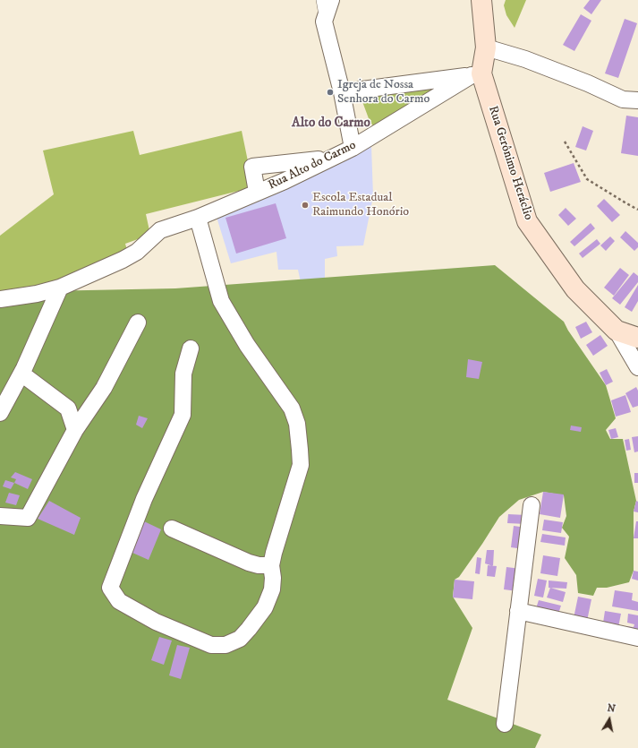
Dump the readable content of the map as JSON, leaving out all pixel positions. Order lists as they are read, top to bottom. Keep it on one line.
{"streets":{"street":["Rua Gerônimo Heráclio","Rua Alto do Carmo"]},"crossings":[["Rua Gerônimo Heráclio","Rua Alto do Carmo"]],"districts":["Alto do Carmo"],"places":["Igreja de Nossa Senhora do Carmo","Escola Estadual Raimundo Honório"],"north":"top"}
